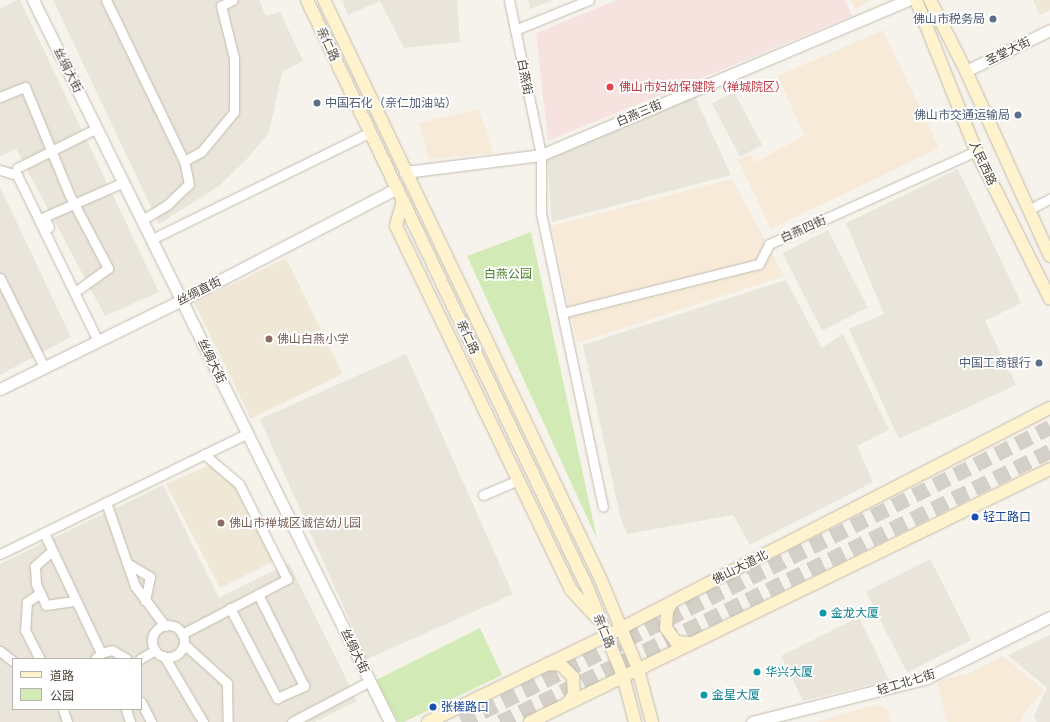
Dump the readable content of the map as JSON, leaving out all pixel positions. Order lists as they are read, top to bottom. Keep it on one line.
{"streets":{"main road":["亲仁路","人民西路","佛山大道北"],"street":["圣堂大街","丝绸大街","白燕街","白燕三街","白燕四街","丝绸直街","轻工北七街"]},"crossings":[["亲仁路","白燕三街"],["亲仁路","丝绸直街"],["亲仁路","佛山大道北"],["圣堂大街","人民西路"],["丝绸大街","丝绸直街"],["白燕街","白燕三街"],["白燕街","白燕四街"],["人民西路","白燕四街"]],"parks":["白燕公园"],"places":["佛山市税务局","佛山市妇幼保健院（禅城院区）","中国石化（亲仁加油站）","佛山市交通运输局","佛山白燕小学","中国工商银行","轻工路口","佛山市禅城区诚信幼儿园","金龙大厦","华兴大厦","金星大厦","张槎路口"],"legend":["道路","公园"]}
